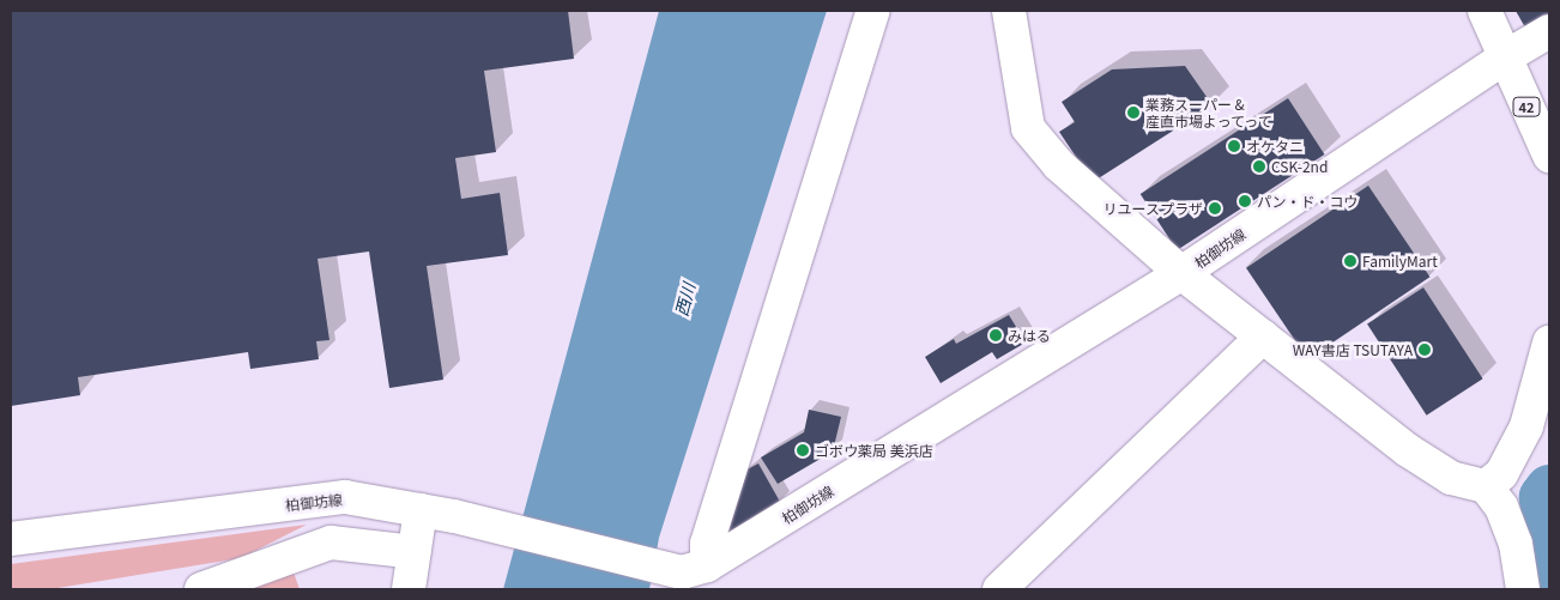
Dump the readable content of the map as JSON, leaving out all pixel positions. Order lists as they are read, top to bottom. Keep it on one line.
{"streets":{"main road":["42","柏御坊線"]},"crossings":[["42","柏御坊線"]],"water":["西川"],"places":["業務スーパー & 産直市場よってって","オケタニ","CSK-2nd","パン・ド・コウ","リユースプラザ","FamilyMart","みはる","WAY書店 TSUTAYA","ゴボウ薬局 美浜店"]}
